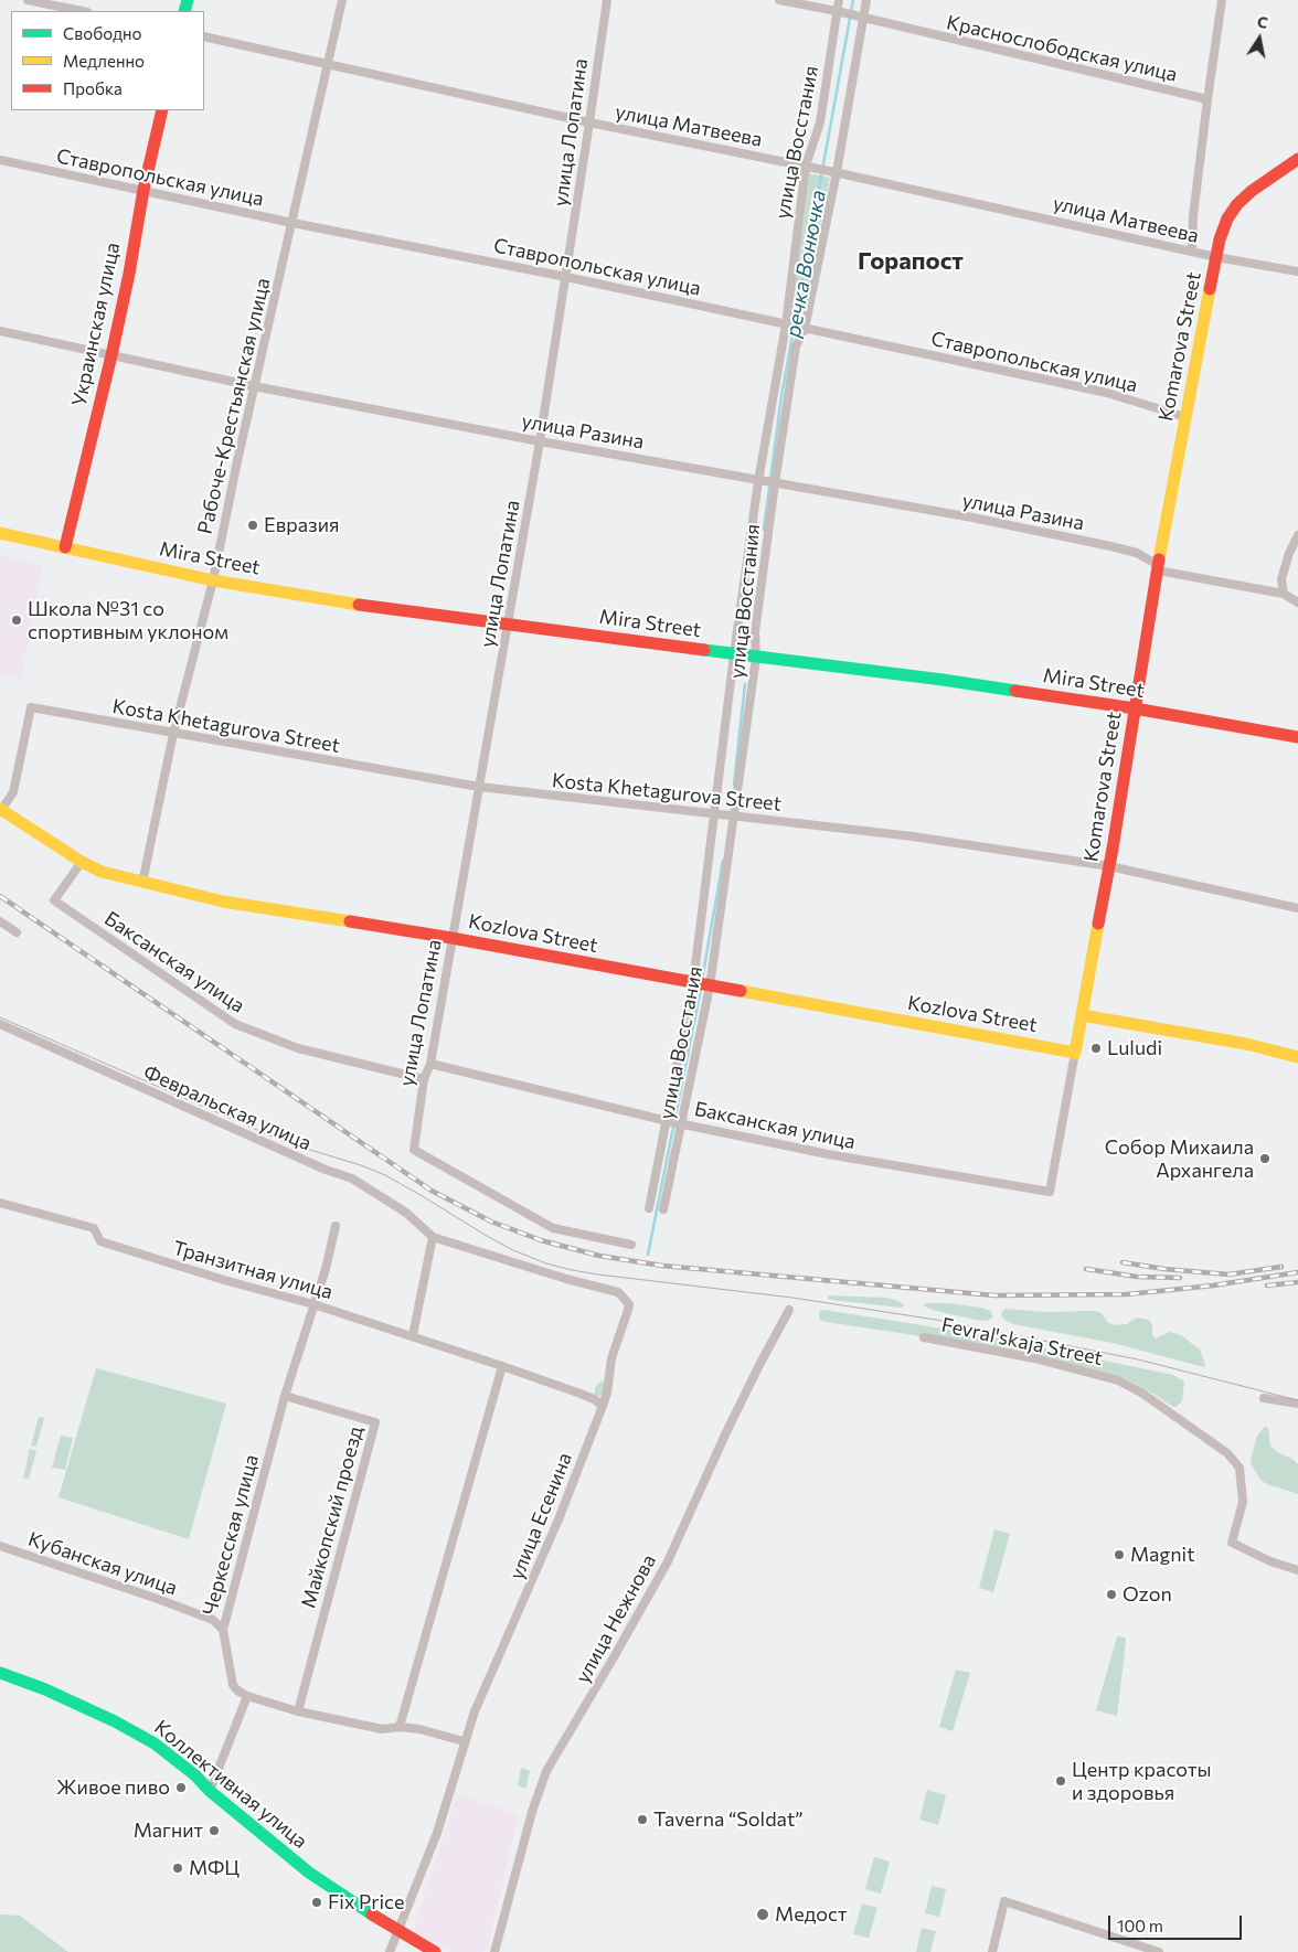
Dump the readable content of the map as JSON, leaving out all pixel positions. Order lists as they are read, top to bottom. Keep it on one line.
{"streets":{"street":["Краснослободская улица","улица Матвеева","улица Лопатина","улица Восстания","Ставропольская улица","Украинская улица","Komarova Street","Рабоче-Крестьянская улица","улица Разина","Mira Street","Kosta Khetagurova Street","Kozlova Street","Баксанская улица","Февральская улица","Транзитная улица","Fevral'skaja Street","улица Есенина","Майкопский проезд","Черкесская улица","Кубанская улица","улица Нежнова","Коллективная улица"]},"crossings":[["Краснослободская улица","улица Восстания"],["улица Матвеева","улица Лопатина"],["улица Матвеева","улица Восстания"],["улица Матвеева","Komarova Street"],["улица Матвеева","Рабоче-Крестьянская улица"],["улица Лопатина","Ставропольская улица"],["улица Лопатина","улица Разина"],["улица Лопатина","Mira Street"],["улица Лопатина","Kosta Khetagurova Street"],["улица Лопатина","Kozlova Street"],["улица Лопатина","Баксанская улица"],["улица Восстания","Ставропольская улица"],["улица Восстания","улица Разина"],["улица Восстания","Mira Street"],["улица Восстания","Kosta Khetagurova Street"],["улица Восстания","Kozlova Street"],["улица Восстания","Баксанская улица"],["Ставропольская улица","Украинская улица"],["Ставропольская улица","Komarova Street"],["Ставропольская улица","Рабоче-Крестьянская улица"],["Украинская улица","улица Разина"],["Украинская улица","Mira Street"],["Komarova Street","улица Разина"],["Komarova Street","Mira Street"],["Komarova Street","Kosta Khetagurova Street"],["Komarova Street","Kozlova Street"],["Komarova Street","Баксанская улица"],["Рабоче-Крестьянская улица","улица Разина"],["Рабоче-Крестьянская улица","Mira Street"],["Рабоче-Крестьянская улица","Kosta Khetagurova Street"],["Рабоче-Крестьянская улица","Kozlova Street"],["Kosta Khetagurova Street","Kozlova Street"],["Kozlova Street","Баксанская улица"],["Февральская улица","улица Есенина"],["Транзитная улица","улица Есенина"],["Транзитная улица","Черкесская улица"],["Майкопский проезд","Черкесская улица"],["Черкесская улица","Кубанская улица"]],"districts":["Горапост"],"water":["речка Вонючка"],"places":["Евразия","Школа №31 со спортивным уклоном","Luludi","Собор Михаила Архангела","Magnit","Ozon","Центр красоты и здоровья","Живое пиво","Taverna “Soldat”","Магнит","МФЦ","Fix Price","Медост"],"legend":["Свободно","Медленно","Пробка"],"scale_bar":"100 m","north":"top"}
